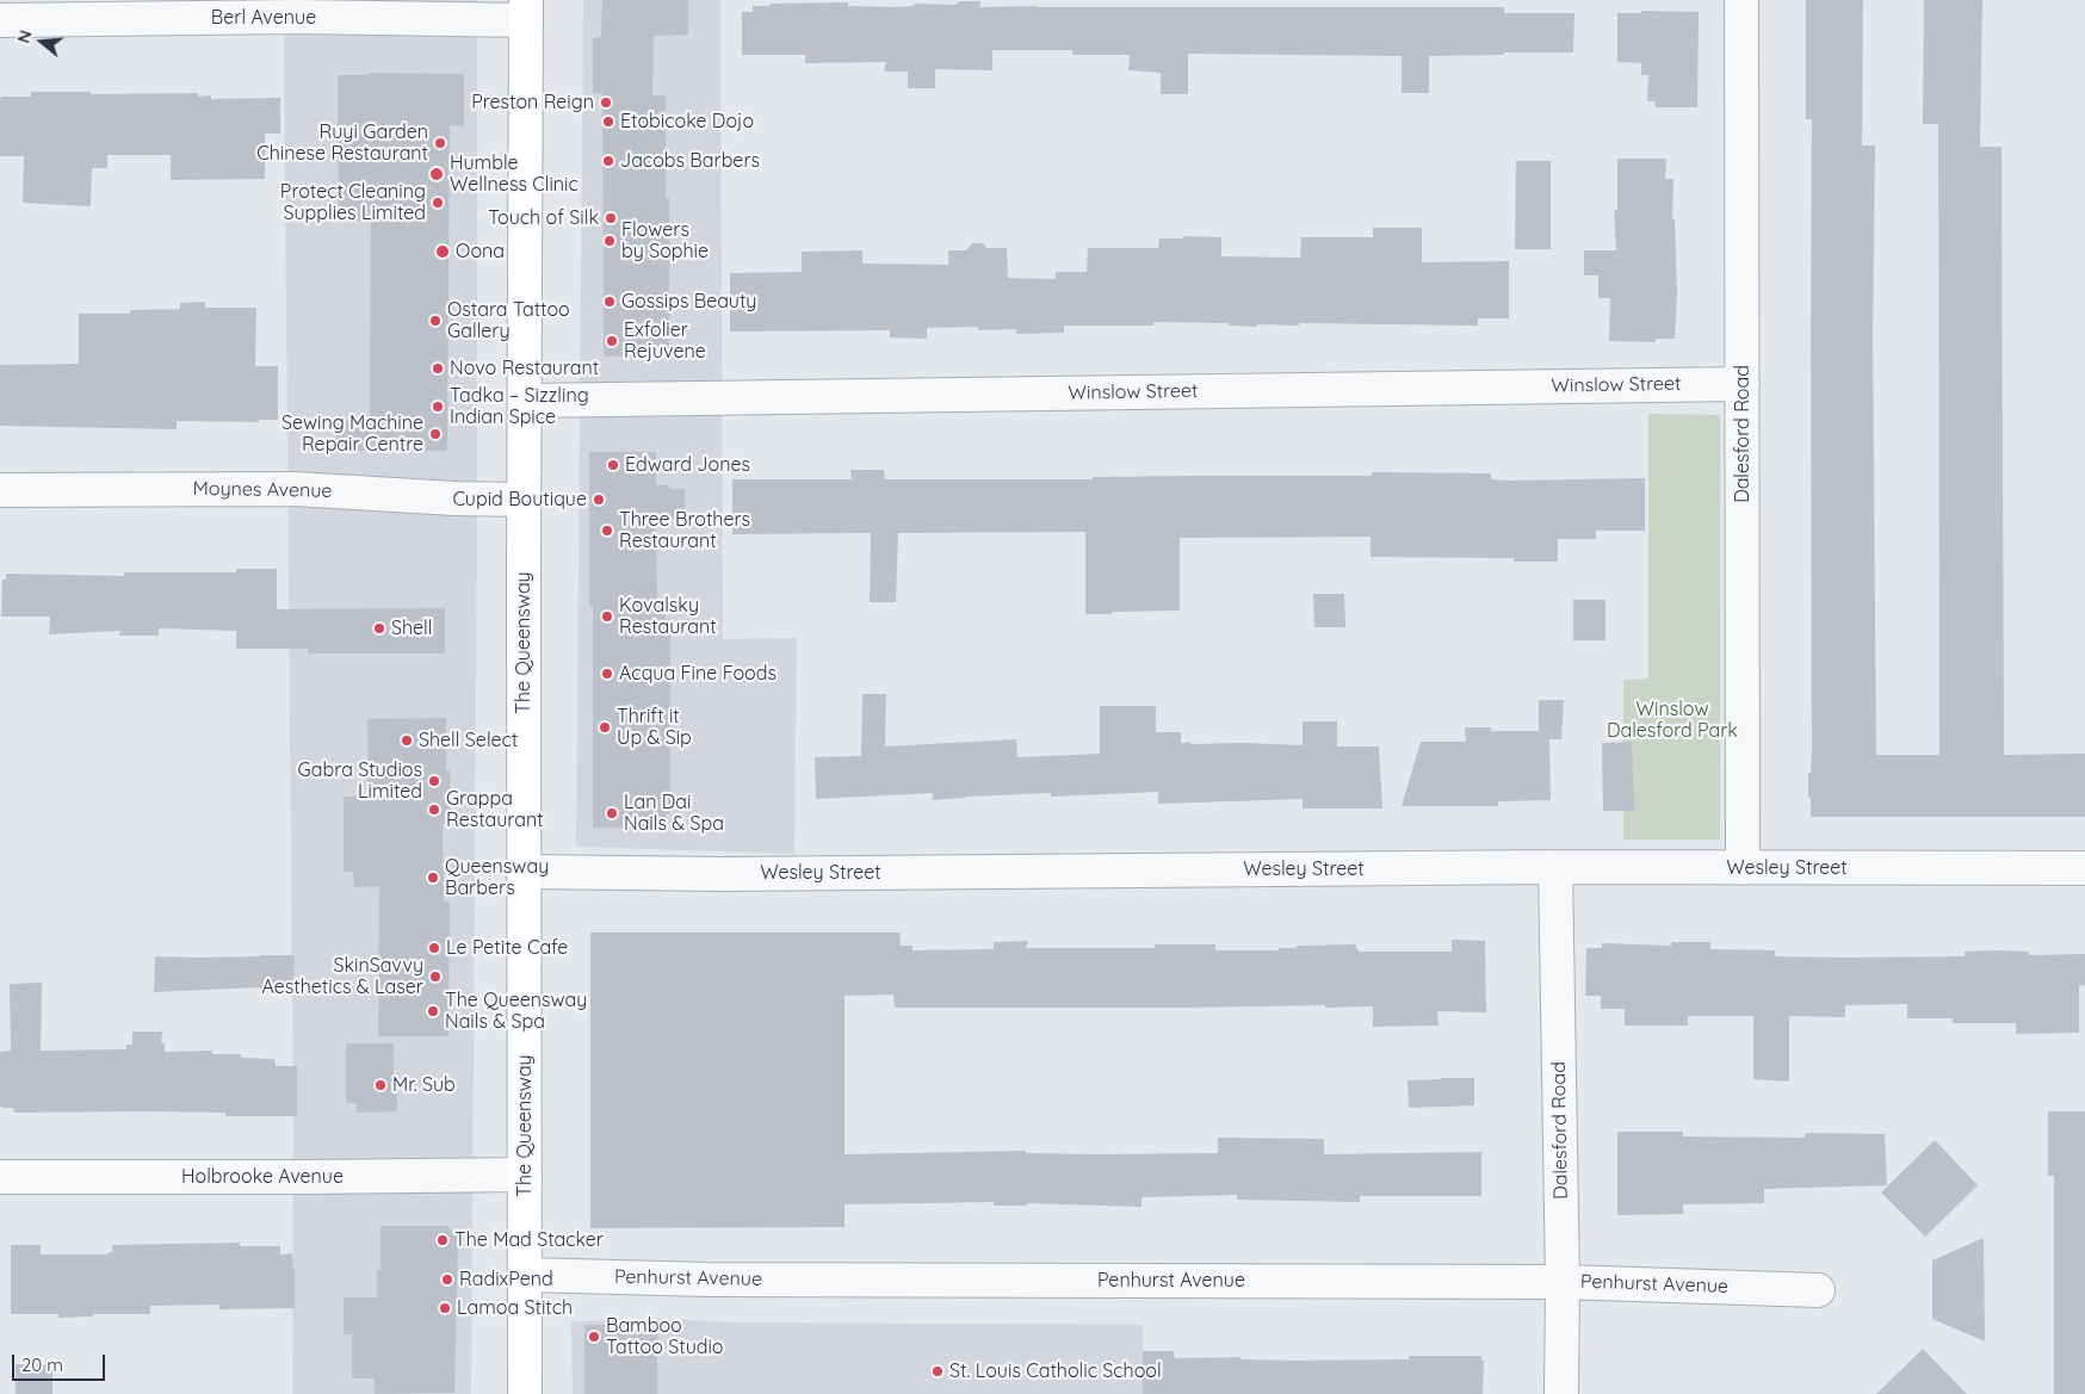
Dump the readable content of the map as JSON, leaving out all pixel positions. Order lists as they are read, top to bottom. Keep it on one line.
{"streets":{"main road":["The Queensway"],"street":["Berl Avenue","Winslow Street","Dalesford Road","Moynes Avenue","Wesley Street","Holbrooke Avenue","Penhurst Avenue"]},"crossings":[["Berl Avenue","The Queensway"],["Winslow Street","Dalesford Road"],["Winslow Street","The Queensway"],["Dalesford Road","Wesley Street"],["Dalesford Road","Penhurst Avenue"],["Moynes Avenue","The Queensway"],["The Queensway","Wesley Street"],["The Queensway","Holbrooke Avenue"],["The Queensway","Penhurst Avenue"]],"parks":["Winslow Dalesford Park"],"places":["Preston Reign","Etobicoke Dojo","Ruyi Garden Chinese Restaurant","Jacobs Barbers","Humble Wellness Clinic","Protect Cleaning Supplies Limited","Touch of Silk","Flowers by Sophie","Oona","Gossips Beauty","Ostara Tattoo Gallery","Exfolier Rejuvene","Novo Restaurant","Tadka – Sizzling Indian Spice","Sewing Machine Repair Centre","Edward Jones","Cupid Boutique","Three Brothers Restaurant","Kovalsky Restaurant","Shell","Acqua Fine Foods","Thrift it Up & Sip","Shell Select","Gabra Studios Limited","Grappa Restaurant","Lan Dai Nails & Spa","Queensway Barbers","Le Petite Cafe","SkinSavvy Aesthetics & Laser","The Queensway Nails & Spa","Mr. Sub","The Mad Stacker","RadixPend","Lamoa Stitch","Bamboo Tattoo Studio","St. Louis Catholic School"],"scale_bar":"20 m","north":"left"}
